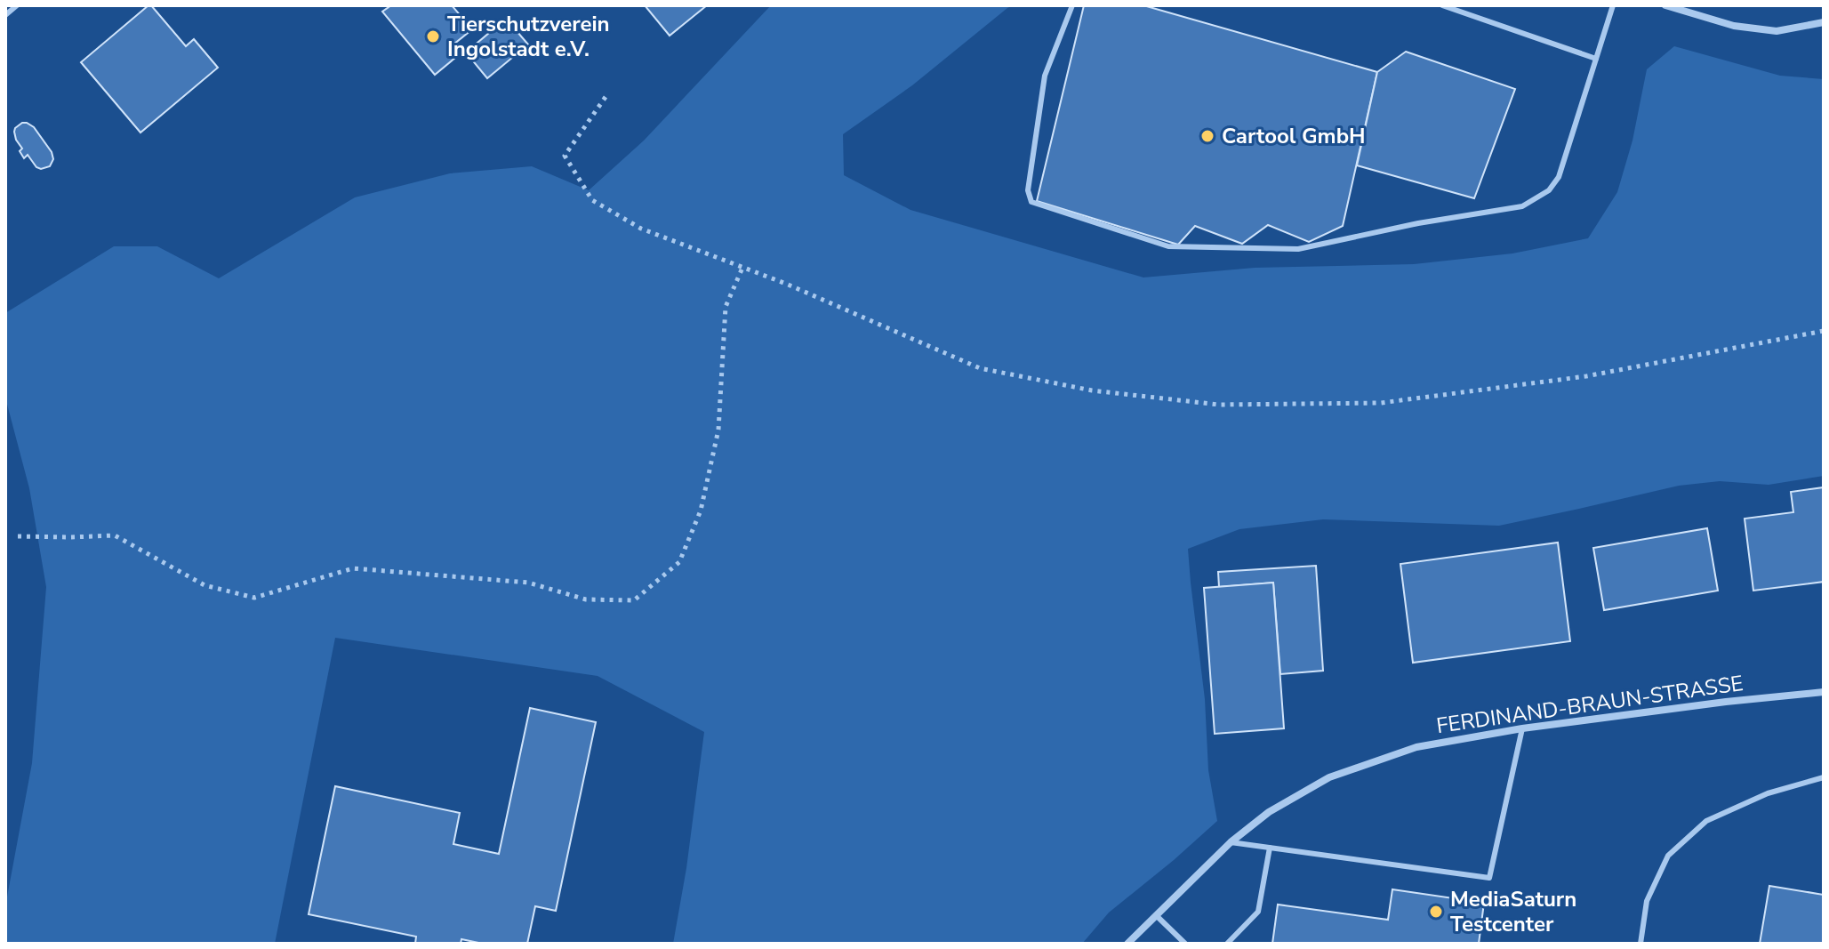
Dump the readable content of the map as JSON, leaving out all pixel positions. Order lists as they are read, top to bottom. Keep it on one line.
{"streets":{"street":["FERDINAND-BRAUN-STRASSE"]},"places":["Tierschutzverein Ingolstadt e.V.","Cartool GmbH","MediaSaturn Testcenter"]}
